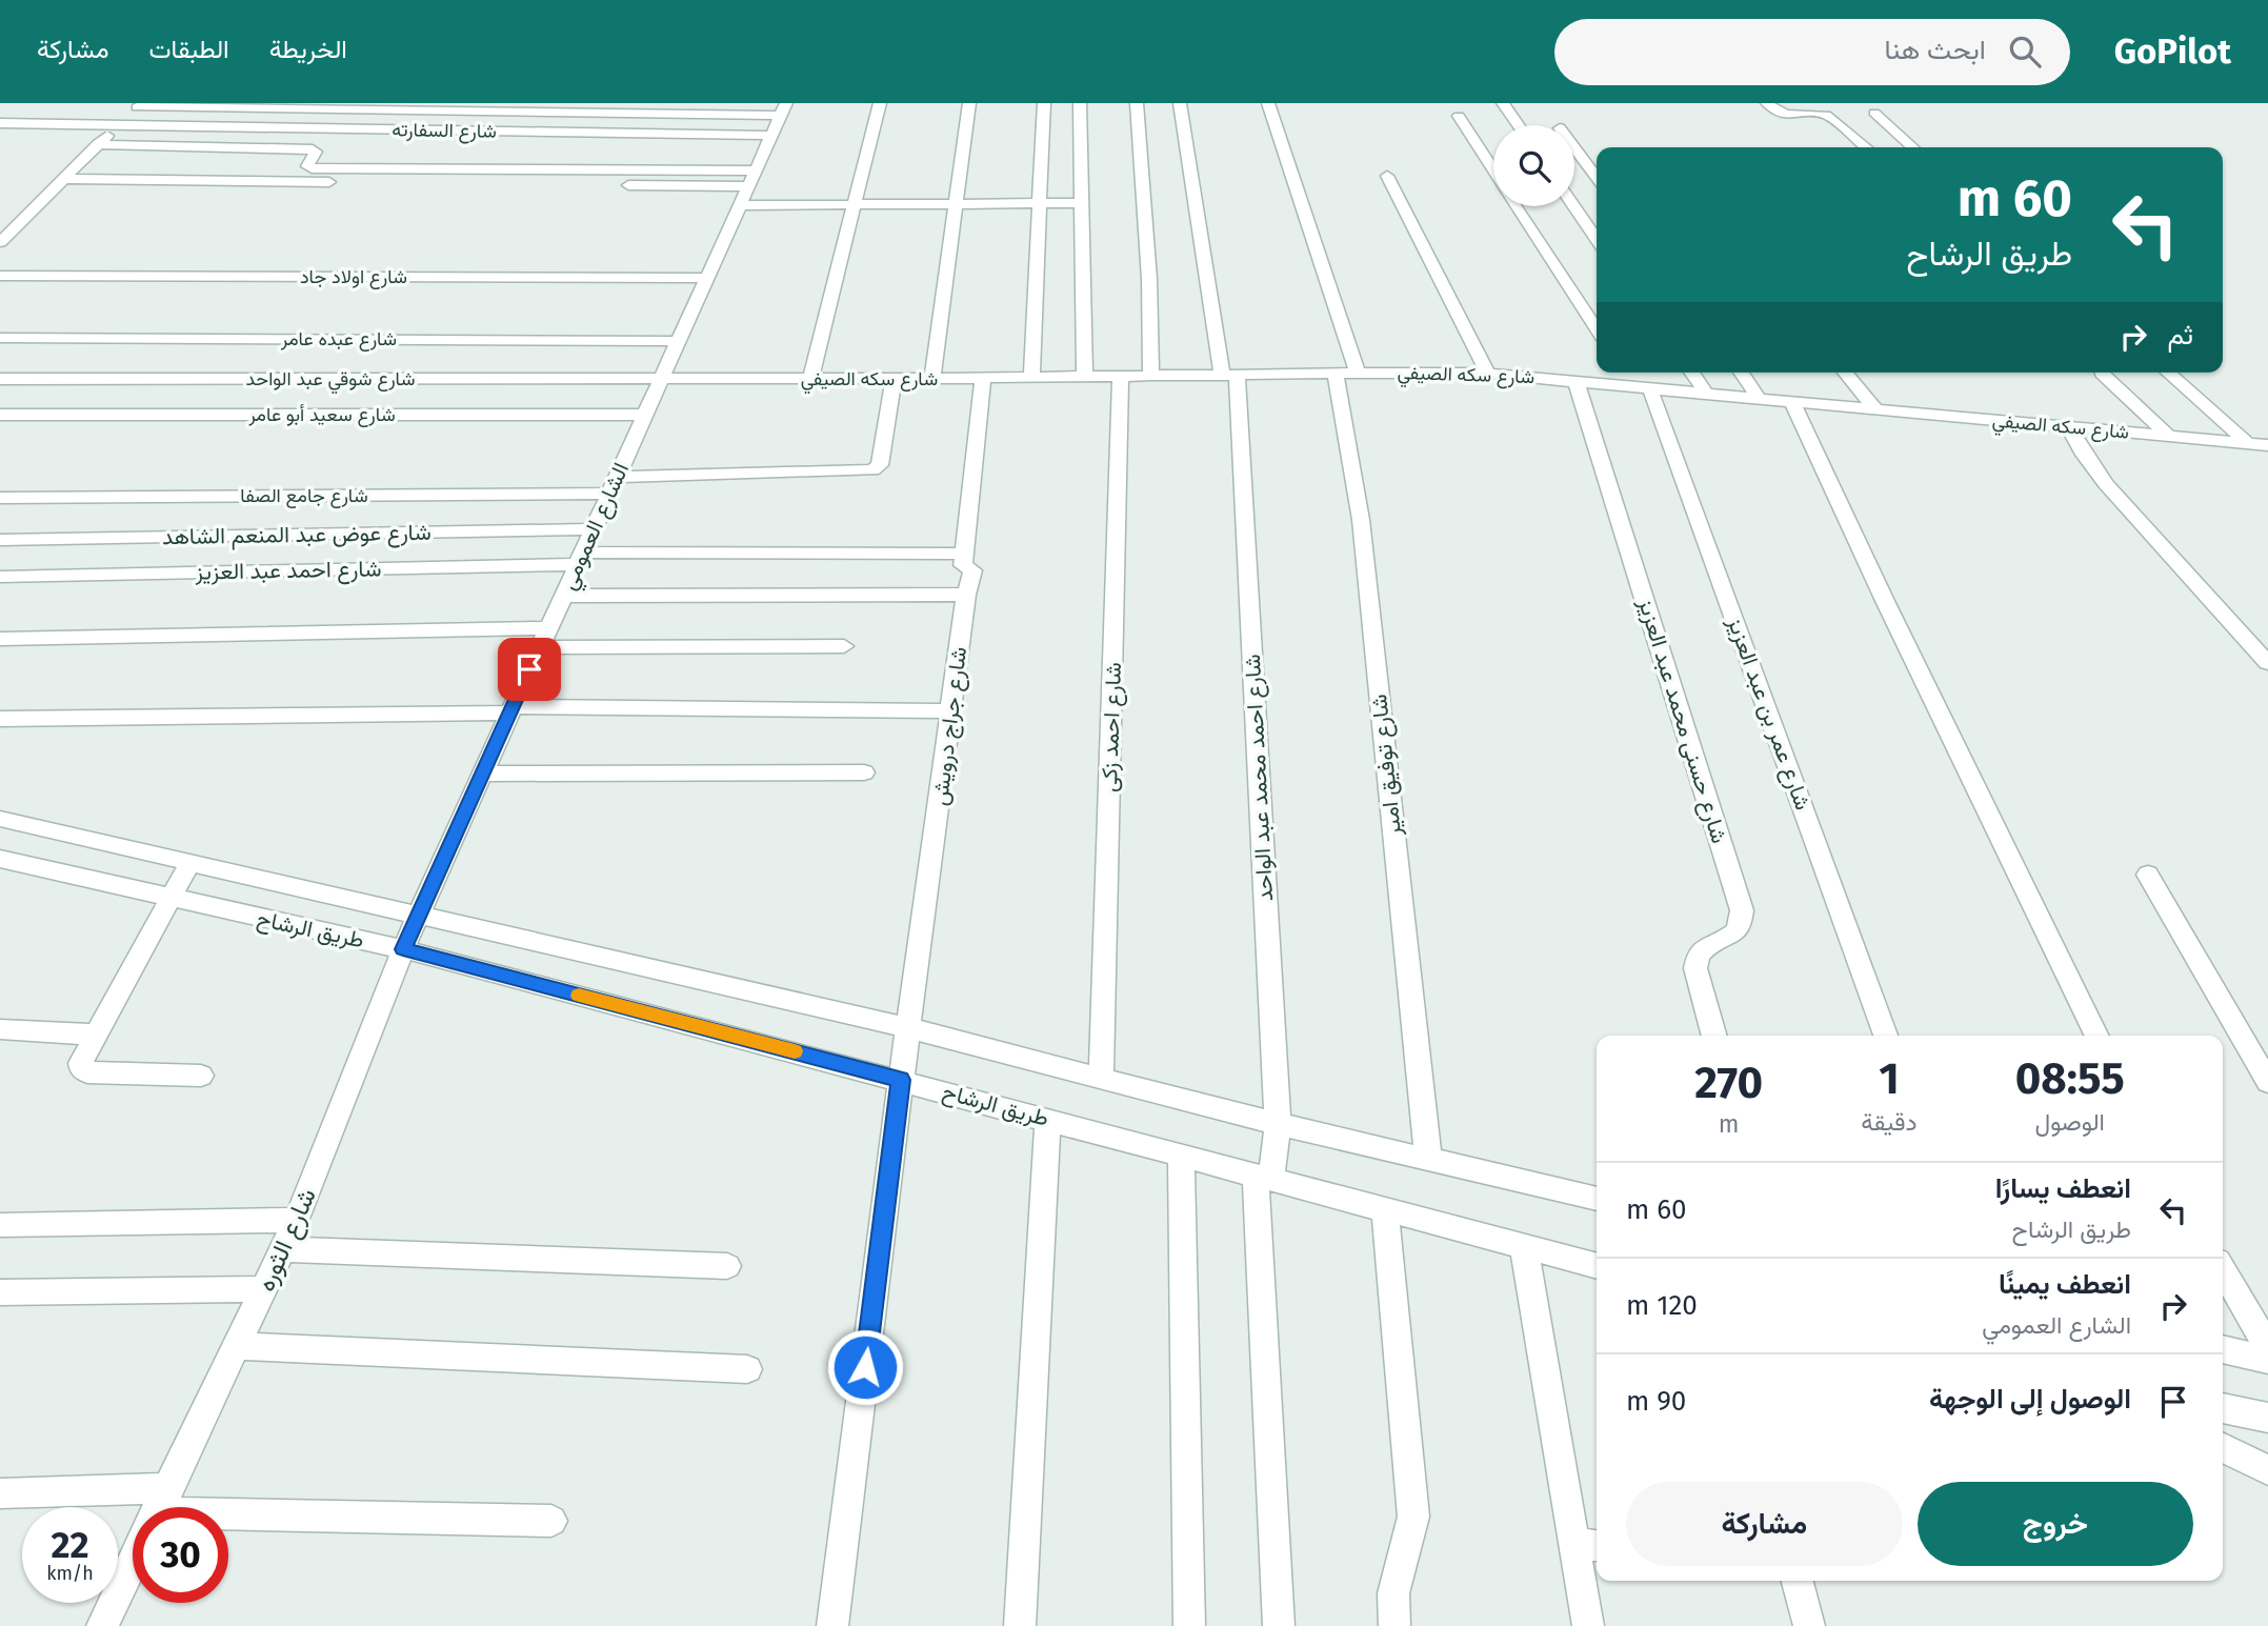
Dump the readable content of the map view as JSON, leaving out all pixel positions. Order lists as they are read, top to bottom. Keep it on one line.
{"streets":{"street":["شارع السفارته","شارع اولاد جاد","شارع عبده عامر","شارع سكه الصيفي","شارع شوقي عبد الواحد","شارع سعيد أبو عامر","شارع جامع الصفا","الشارع العمومي","شارع عوض عبد المنعم الشاهد","شارع احمد عبد العزيز","شارع عمر بن عبد العزيز","شارع حسنى محمد عبد العزيز","شارع جراج درويش","شارع احمد زكى","شارع توفيق امير","شارع احمد محمد عبد الواحد","طريق الرشاح","شارع الثوره"]},"crossings":[["شارع السفارته","الشارع العمومي"],["شارع اولاد جاد","الشارع العمومي"],["شارع عبده عامر","الشارع العمومي"],["شارع سكه الصيفي","شارع شوقي عبد الواحد"],["شارع سكه الصيفي","الشارع العمومي"],["شارع سكه الصيفي","شارع عمر بن عبد العزيز"],["شارع سكه الصيفي","شارع حسنى محمد عبد العزيز"],["شارع سكه الصيفي","شارع جراج درويش"],["شارع سكه الصيفي","شارع احمد زكى"],["شارع سكه الصيفي","شارع توفيق امير"],["شارع سكه الصيفي","شارع احمد محمد عبد الواحد"],["شارع شوقي عبد الواحد","الشارع العمومي"],["شارع سعيد أبو عامر","الشارع العمومي"],["شارع جامع الصفا","الشارع العمومي"],["الشارع العمومي","شارع عوض عبد المنعم الشاهد"],["الشارع العمومي","شارع احمد عبد العزيز"],["الشارع العمومي","طريق الرشاح"],["الشارع العمومي","شارع الثوره"],["شارع احمد عبد العزيز","شارع جراج درويش"],["شارع جراج درويش","طريق الرشاح"],["شارع احمد زكى","طريق الرشاح"],["شارع توفيق امير","طريق الرشاح"],["شارع احمد محمد عبد الواحد","طريق الرشاح"],["طريق الرشاح","شارع الثوره"]],"page":{"header":"GoPilot","search":"ابحث هنا","nav":["الخريطة","الطبقات","مشاركة"],"turn":["60 m","طريق الرشاح"],"then":"ثم","eta":["08:55","الوصول","1","دقيقة","270","m"],"list":[{"name":"انعطف يسارًا","note":"طريق الرشاح","value":"60 m"},{"name":"انعطف يمينًا","note":"الشارع العمومي","value":"120 m"},{"name":"الوصول إلى الوجهة","value":"90 m"}],"buttons":["خروج","مشاركة"],"speed":"22 km/h","limit":"30"}}
